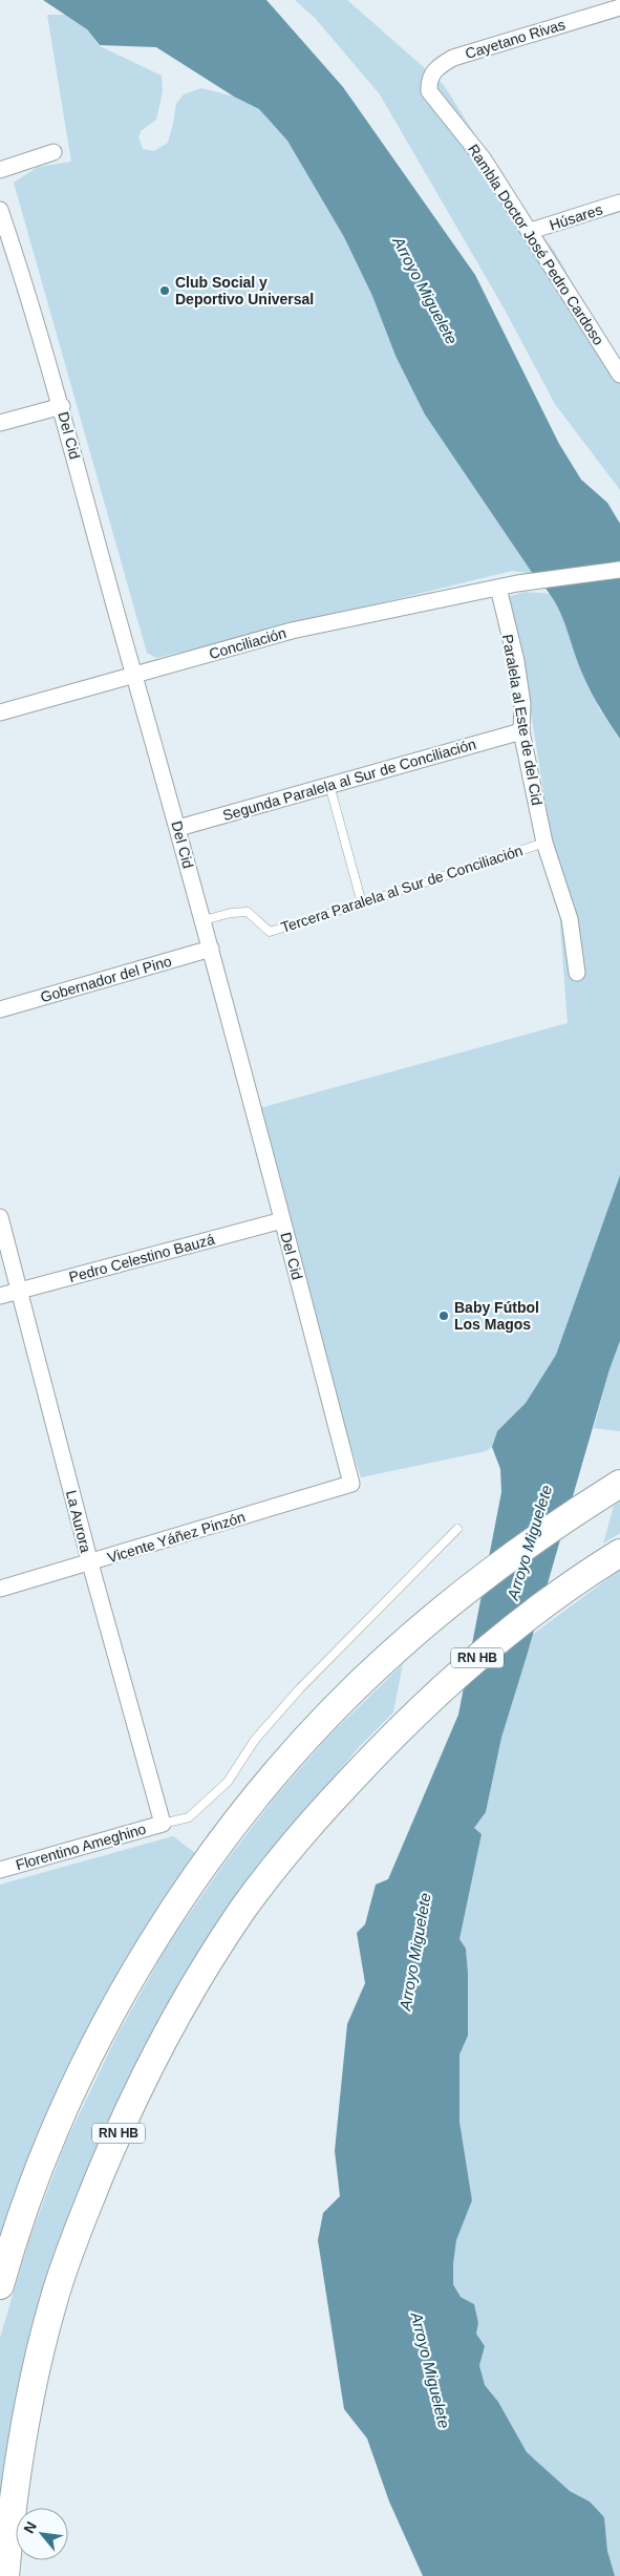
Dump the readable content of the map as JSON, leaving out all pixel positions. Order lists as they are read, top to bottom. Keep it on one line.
{"streets":{"highway":["RN HB"],"street":["Cayetano Rivas","Húsares","Rambla Doctor José Pedro Cardoso","Del Cid","Conciliación","Paralela al Este de del Cid","Segunda Paralela al Sur de Conciliación","Gobernador del Pino","Pedro Celestino Bauzá","La Aurora","Vicente Yáñez Pinzón","Florentino Ameghino"],"lane":["Tercera Paralela al Sur de Conciliación"]},"crossings":[["Cayetano Rivas","Rambla Doctor José Pedro Cardoso"],["Húsares","Rambla Doctor José Pedro Cardoso"],["Del Cid","Conciliación"],["Del Cid","Segunda Paralela al Sur de Conciliación"],["Del Cid","Tercera Paralela al Sur de Conciliación"],["Del Cid","Gobernador del Pino"],["Del Cid","Pedro Celestino Bauzá"],["Del Cid","Vicente Yáñez Pinzón"],["Conciliación","Paralela al Este de del Cid"],["Paralela al Este de del Cid","Segunda Paralela al Sur de Conciliación"],["Paralela al Este de del Cid","Tercera Paralela al Sur de Conciliación"],["Pedro Celestino Bauzá","La Aurora"],["La Aurora","Vicente Yáñez Pinzón"],["La Aurora","Florentino Ameghino"]],"water":["Arroyo Miguelete"],"places":["Club Social y Deportivo Universal","Baby Fútbol Los Magos"],"north":"top left"}
